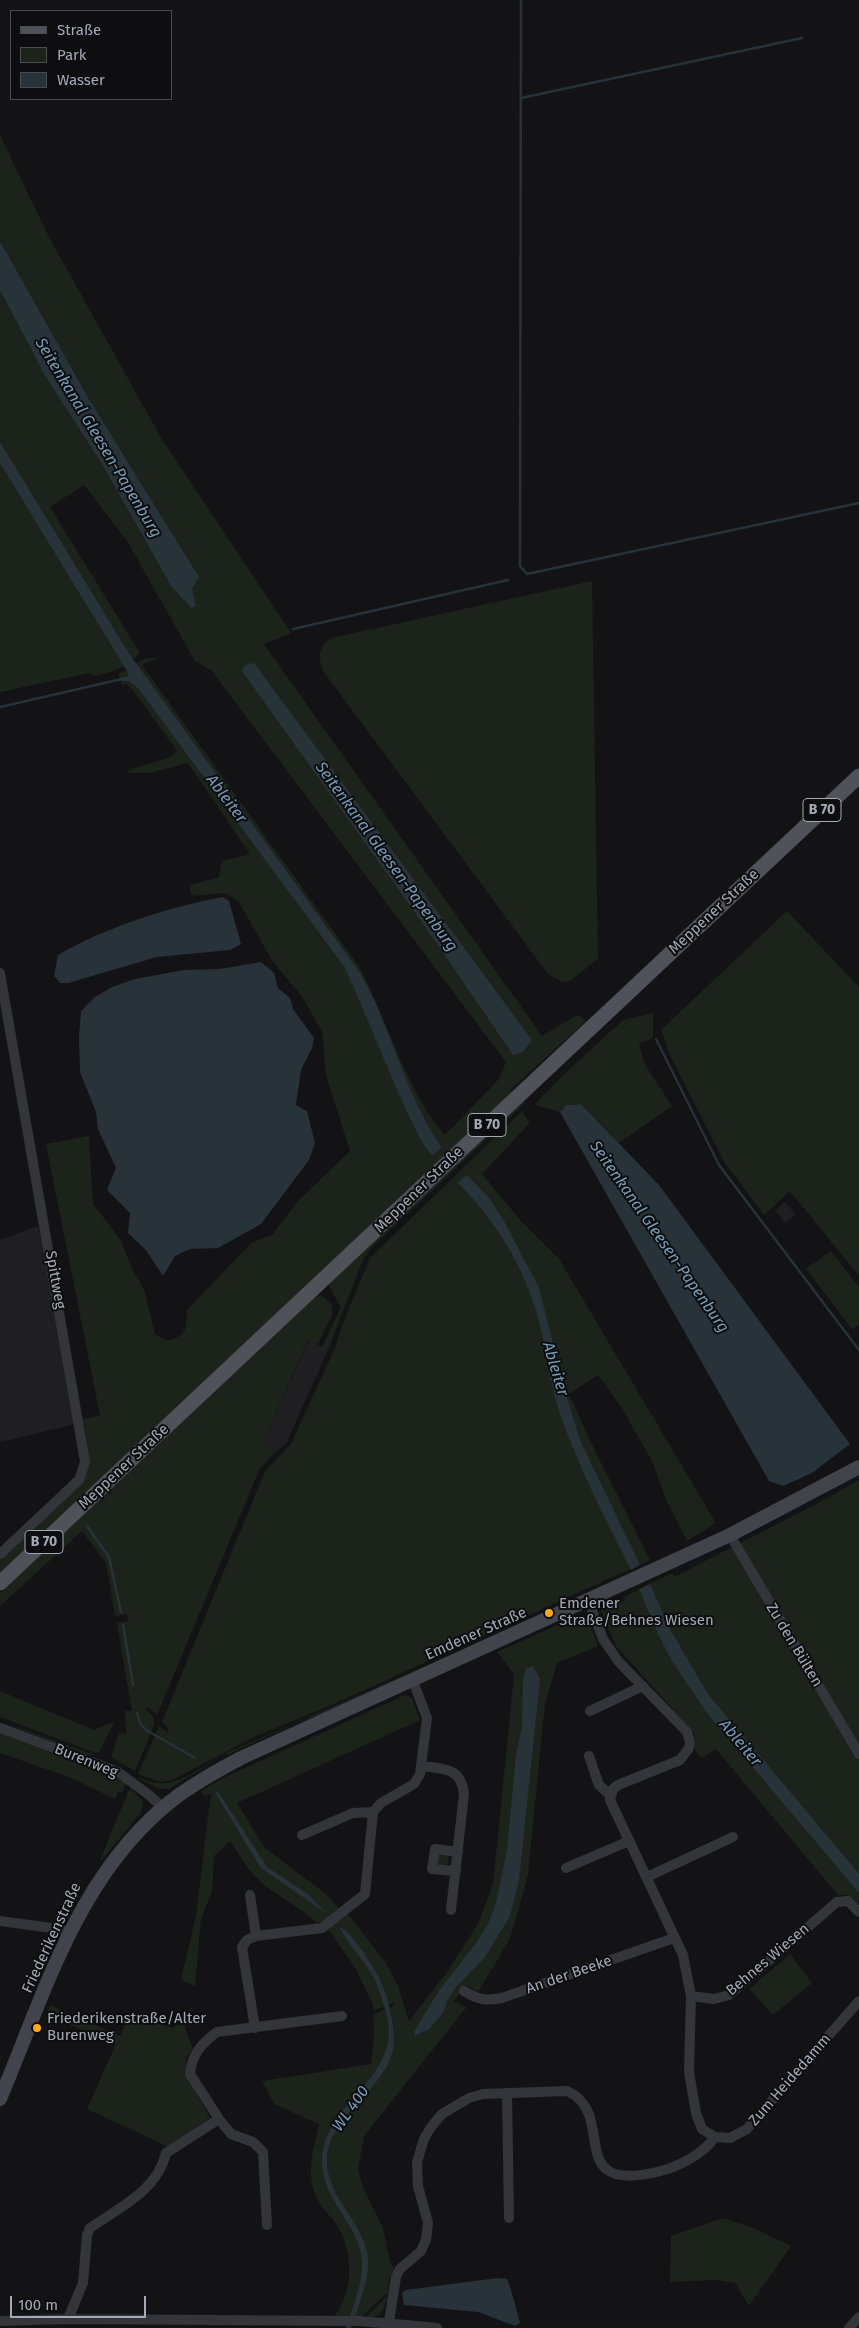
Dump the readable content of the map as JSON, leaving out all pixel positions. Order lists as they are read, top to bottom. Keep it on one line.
{"streets":{"main road":["B 70","Meppener Straße"],"street":["Spittweg","Emdener Straße","Zu den Bülten","Burenweg","Friederikenstraße","Behnes Wiesen","An der Beeke","Zum Heidedamm"]},"crossings":[["Emdener Straße","Zu den Bülten"],["Emdener Straße","Burenweg"],["Emdener Straße","Friederikenstraße"],["Burenweg","Friederikenstraße"]],"water":["Seitenkanal Gleesen-Papenburg","Ableiter","WL 400"],"places":["Emdener Straße/Behnes Wiesen","Friederikenstraße/Alter Burenweg"],"legend":["Straße","Park","Wasser"],"scale_bar":"100 m"}
